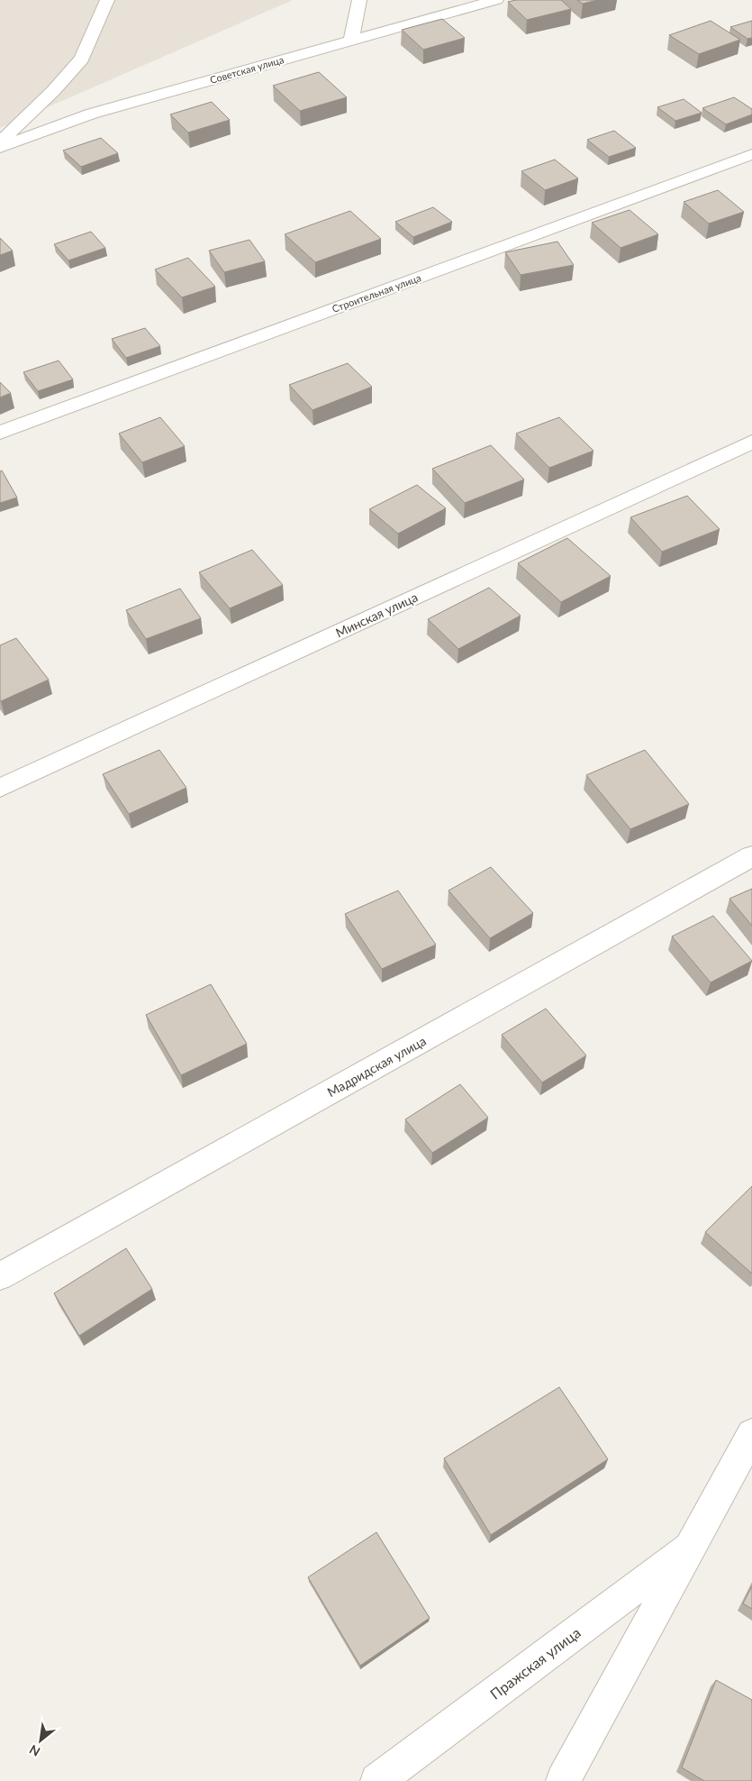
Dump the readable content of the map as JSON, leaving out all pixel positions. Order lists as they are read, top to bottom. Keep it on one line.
{"streets":{"street":["Советская улица","Строительная улица","Минская улица","Мадридская улица","Пражская улица"]},"north":"bottom left"}
